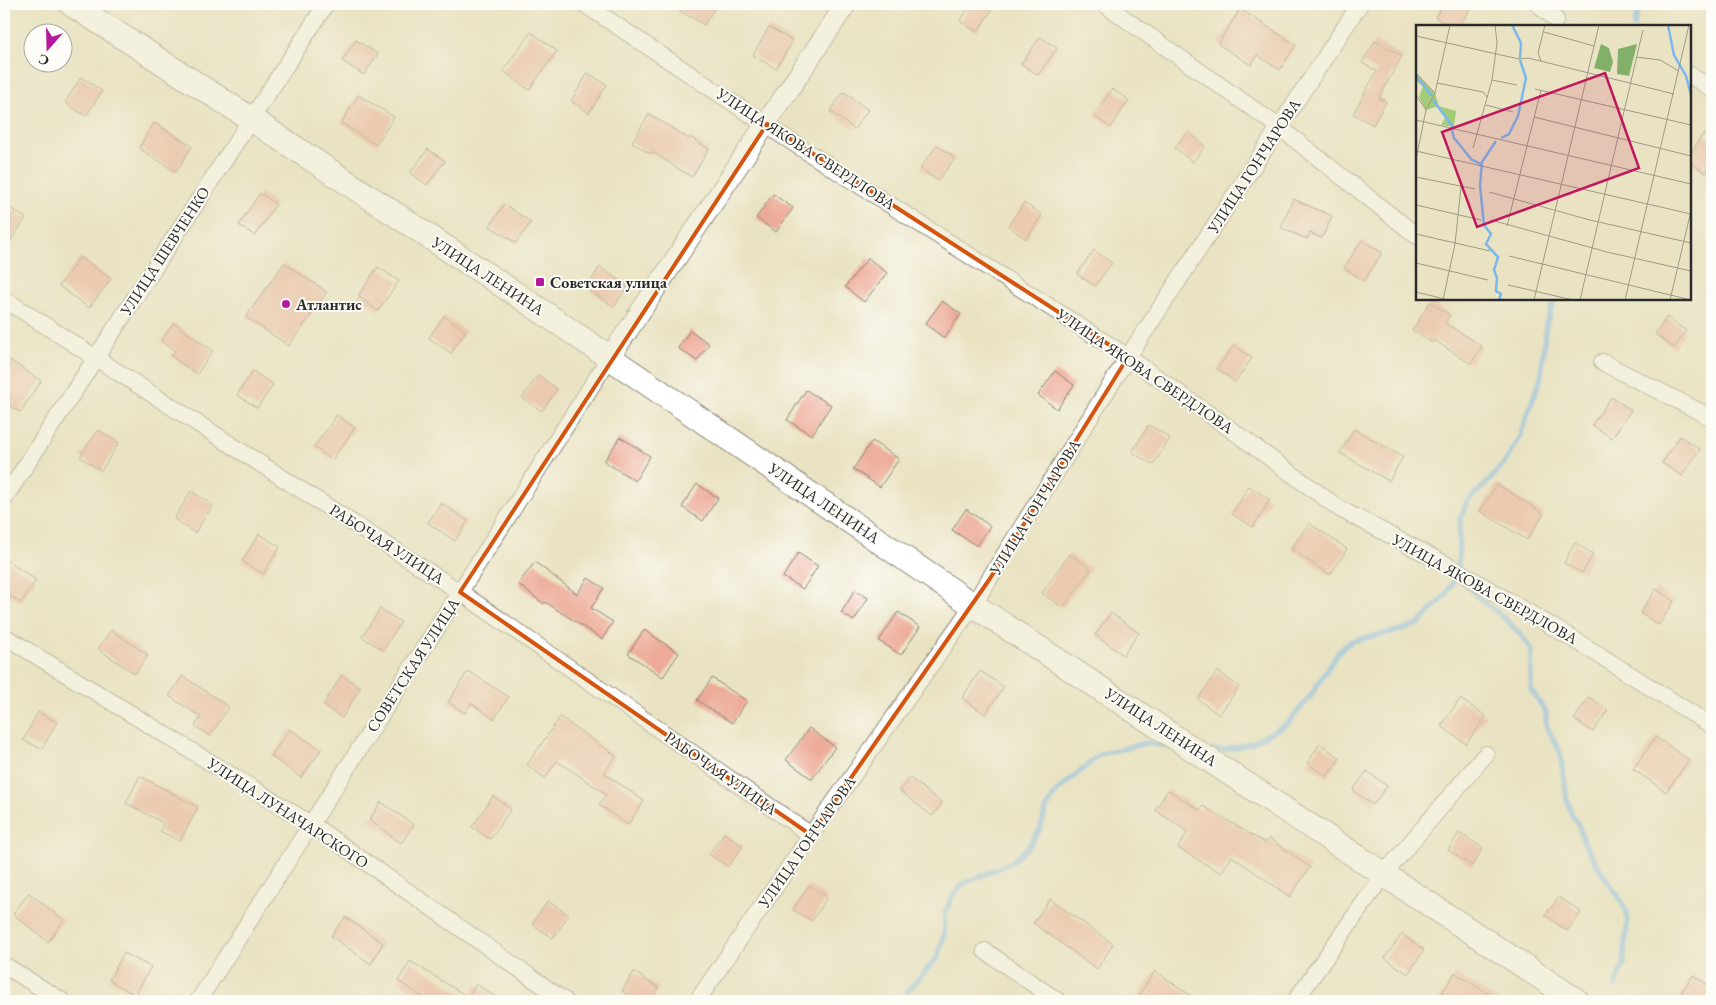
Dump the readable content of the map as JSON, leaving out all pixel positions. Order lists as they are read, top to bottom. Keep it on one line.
{"streets":{"main road":["УЛИЦА ЛЕНИНА"],"street":["УЛИЦА ЯКОВА СВЕРДЛОВА","УЛИЦА ГОНЧАРОВА","УЛИЦА ШЕВЧЕНКО","РАБОЧАЯ УЛИЦА","СОВЕТСКАЯ УЛИЦА","УЛИЦА ЛУНАЧАРСКОГО"]},"crossings":[["УЛИЦА ЯКОВА СВЕРДЛОВА","УЛИЦА ГОНЧАРОВА"],["УЛИЦА ЯКОВА СВЕРДЛОВА","СОВЕТСКАЯ УЛИЦА"],["УЛИЦА ГОНЧАРОВА","УЛИЦА ЛЕНИНА"],["УЛИЦА ГОНЧАРОВА","РАБОЧАЯ УЛИЦА"],["УЛИЦА ШЕВЧЕНКО","УЛИЦА ЛЕНИНА"],["УЛИЦА ШЕВЧЕНКО","РАБОЧАЯ УЛИЦА"],["УЛИЦА ЛЕНИНА","СОВЕТСКАЯ УЛИЦА"],["РАБОЧАЯ УЛИЦА","СОВЕТСКАЯ УЛИЦА"],["СОВЕТСКАЯ УЛИЦА","УЛИЦА ЛУНАЧАРСКОГО"]],"places":{"transit":["Советская улица"],"other":["Атлантис"]},"north":"bottom"}
